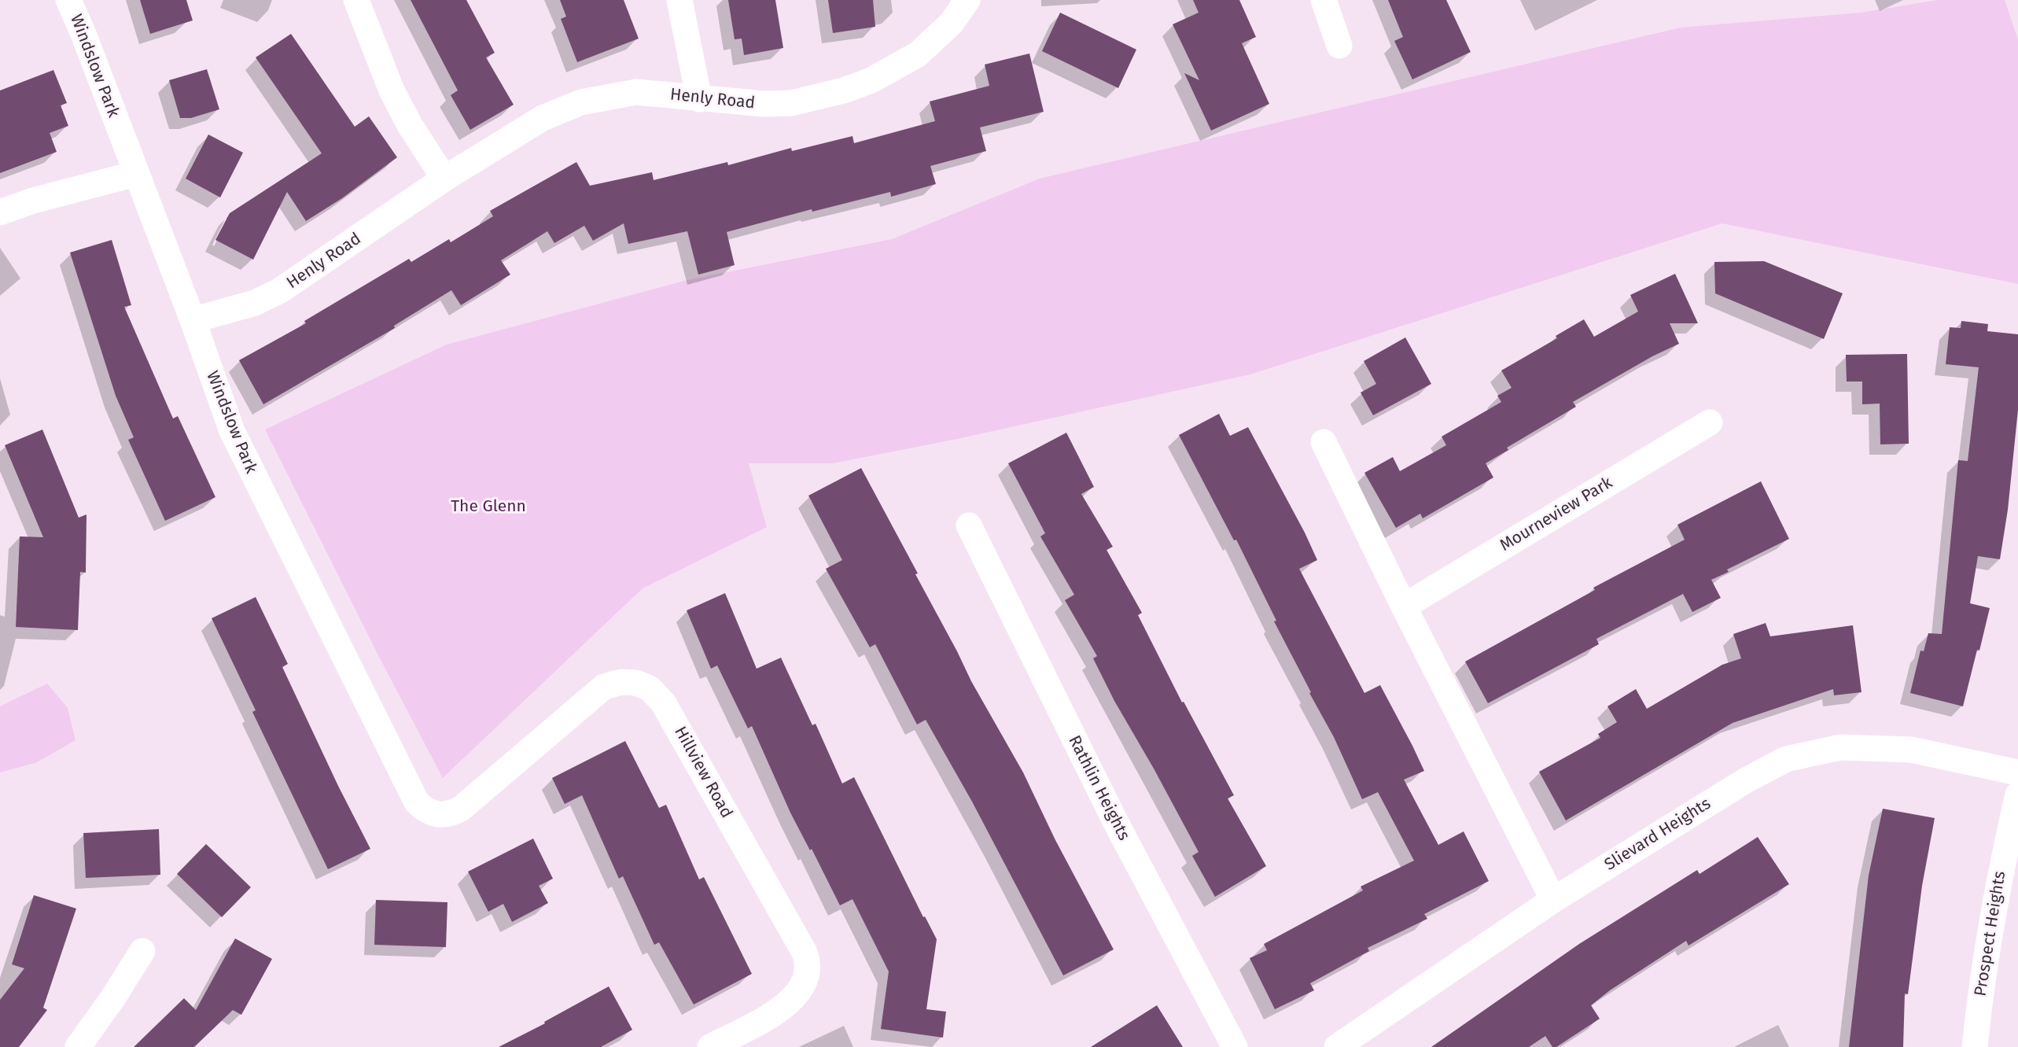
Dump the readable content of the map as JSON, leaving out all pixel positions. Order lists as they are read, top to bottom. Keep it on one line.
{"streets":{"street":["Windslow Park","Henly Road","Mourneview Park","Hillview Road","Rathlin Heights","Slievard Heights","Prospect Heights"]},"crossings":[["Windslow Park","Henly Road"],["Windslow Park","Hillview Road"]],"parks":["The Glenn"]}
